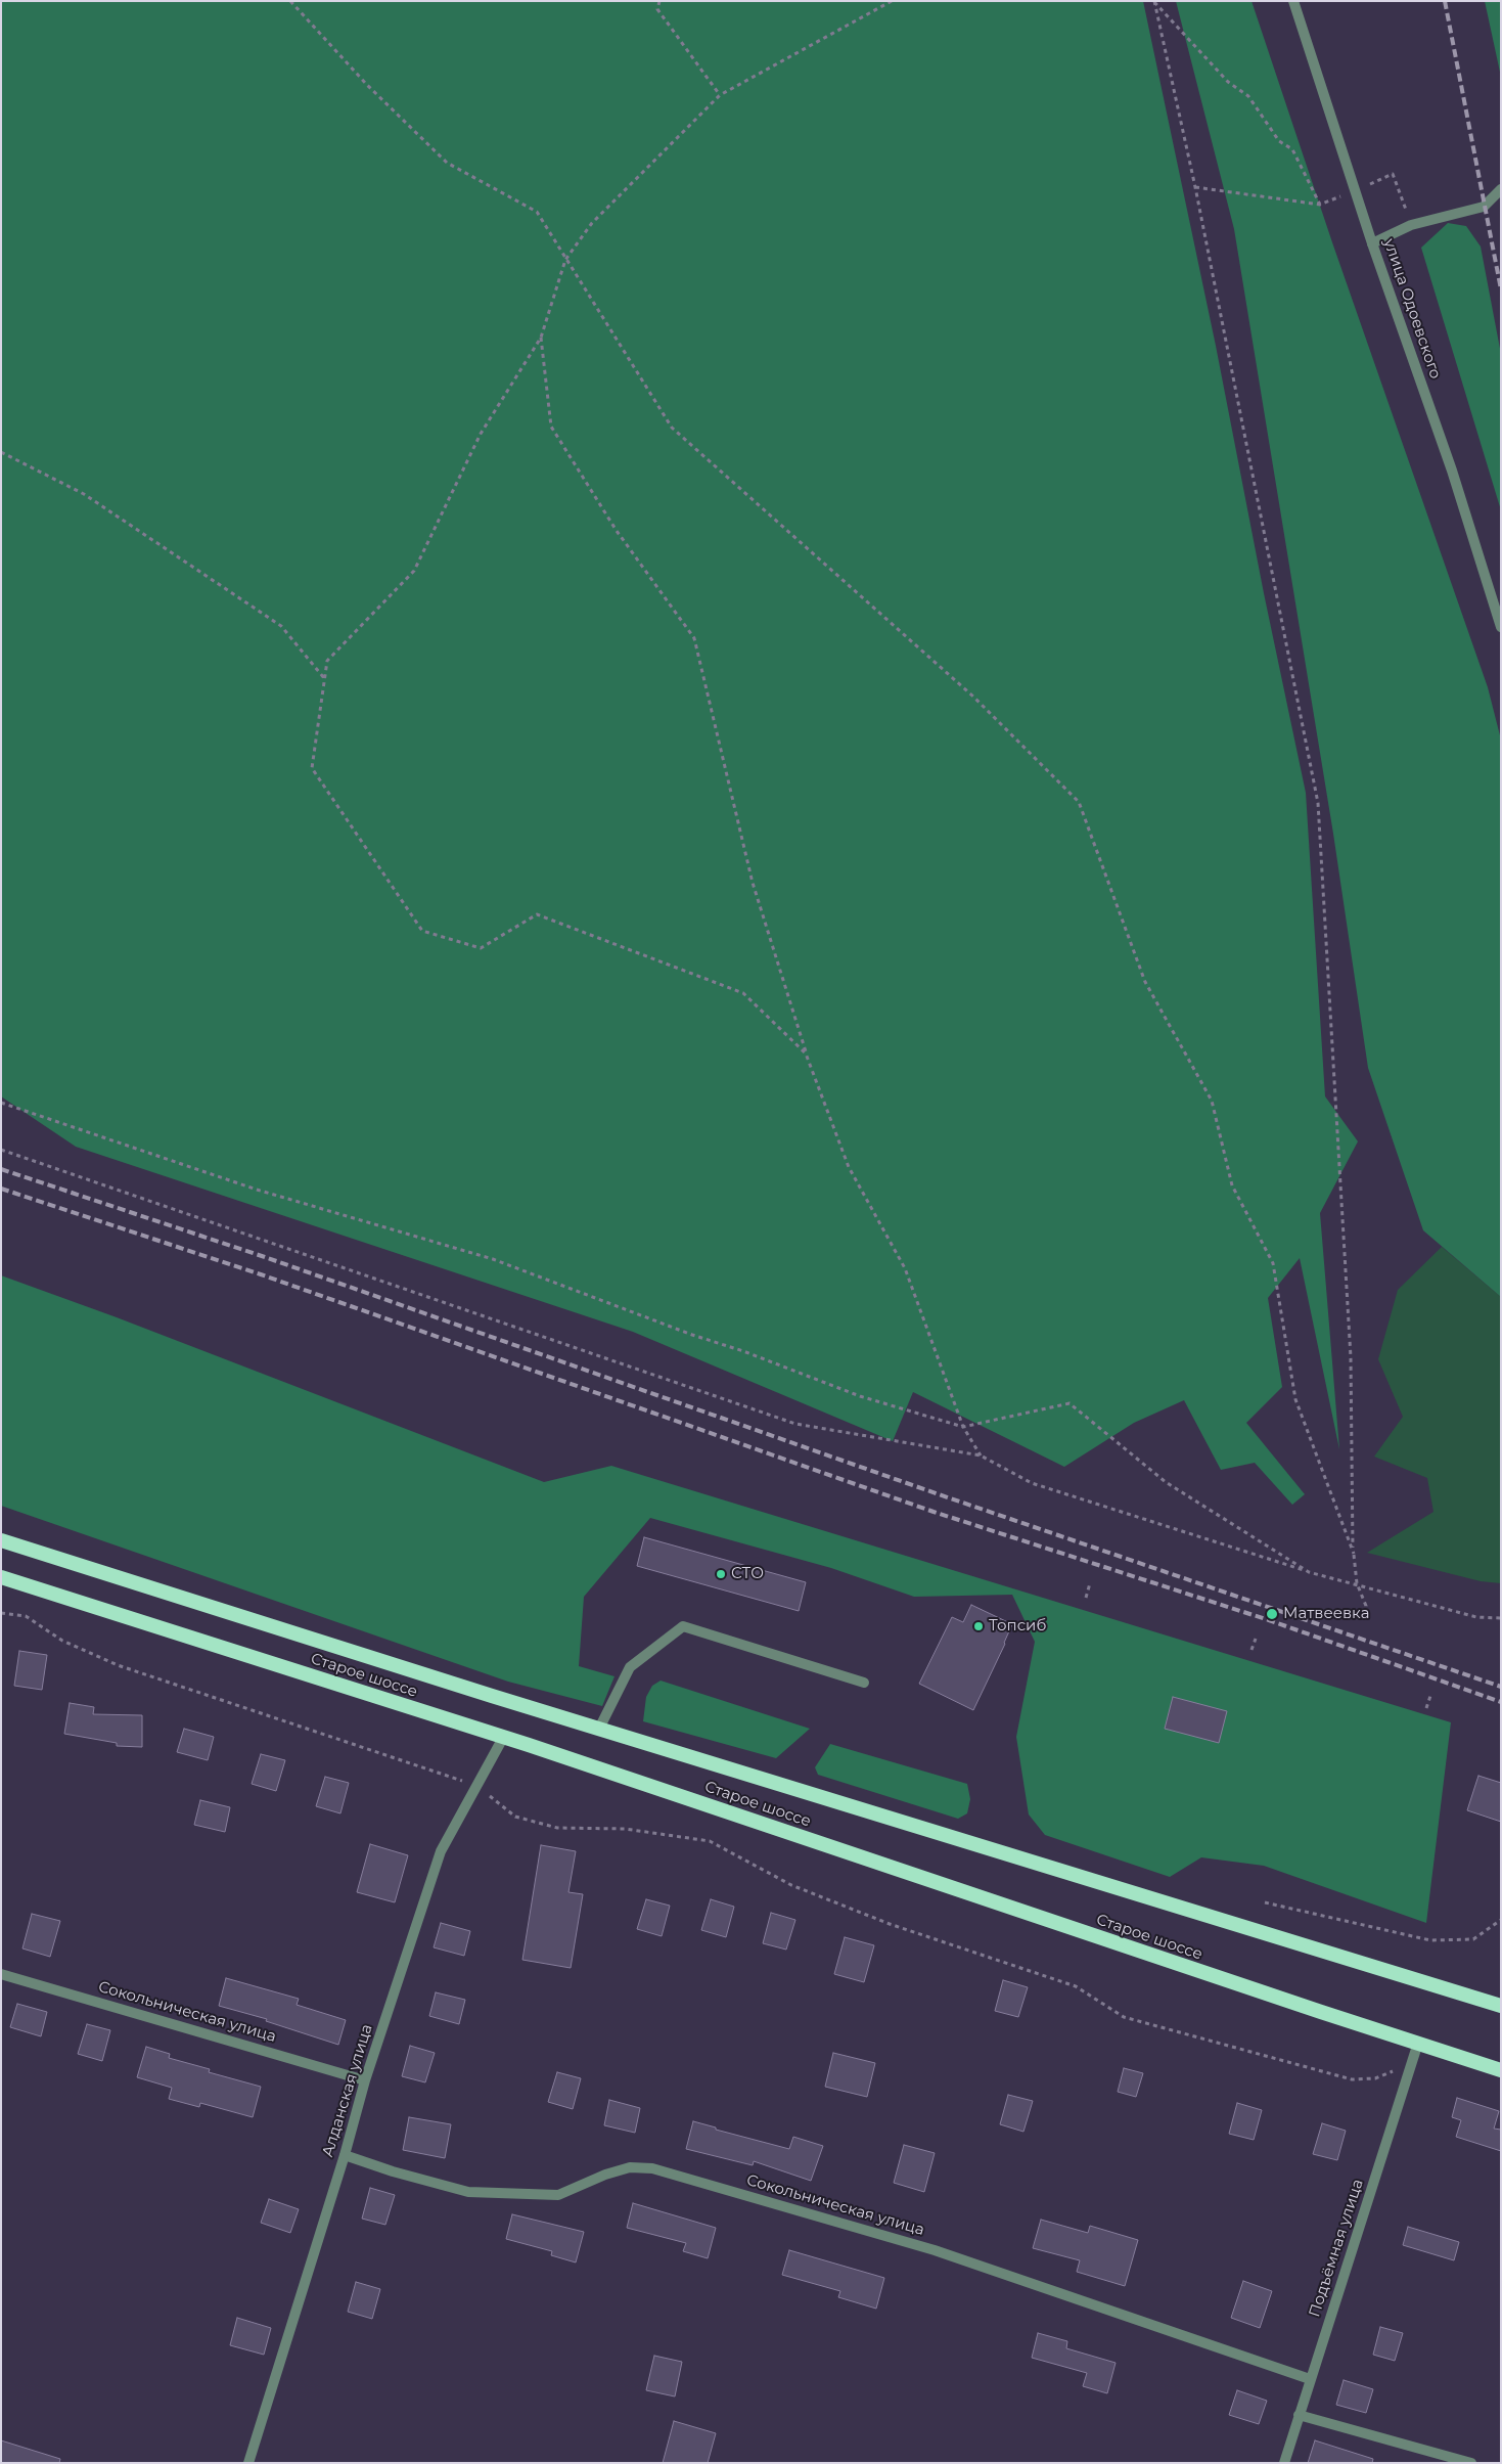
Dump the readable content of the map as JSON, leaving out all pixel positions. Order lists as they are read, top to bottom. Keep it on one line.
{"streets":{"highway":["Старое шоссе"],"street":["улица Одоевского","Сокольническая улица","Алданская улица","Подъёмная улица"]},"crossings":[["Старое шоссе","Алданская улица"],["Старое шоссе","Подъёмная улица"],["Сокольническая улица","Алданская улица"],["Сокольническая улица","Подъёмная улица"]],"places":["СТО","Матвеевка","Топсиб"]}
